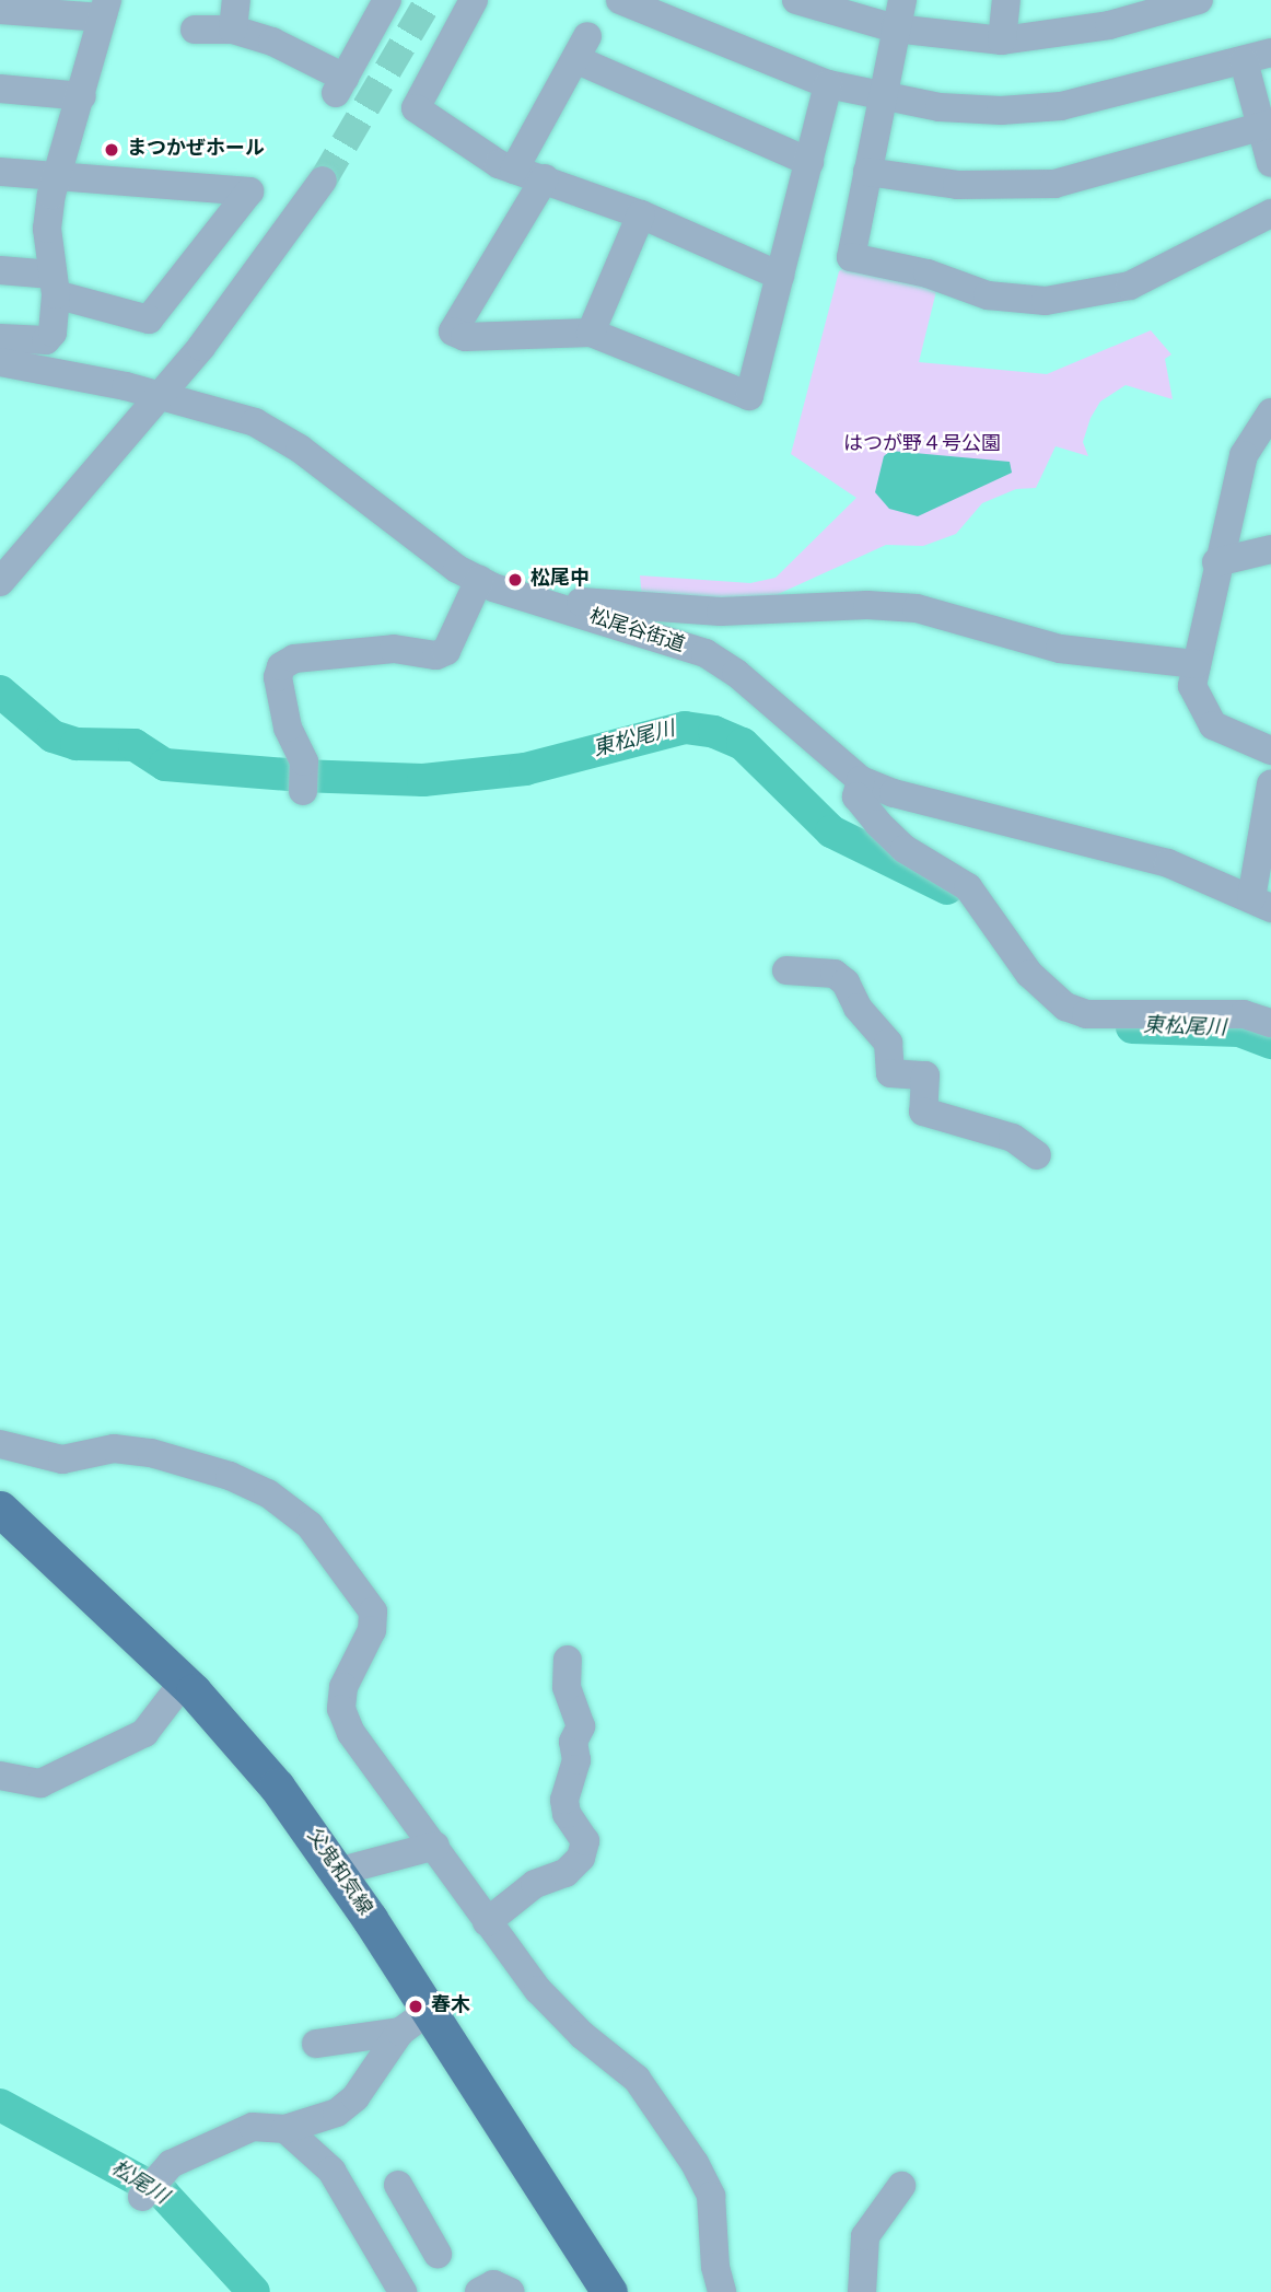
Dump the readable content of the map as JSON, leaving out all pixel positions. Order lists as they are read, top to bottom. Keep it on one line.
{"streets":{"main road":["父鬼和気線"],"street":["松尾谷街道"]},"water":["東松尾川","松尾川"],"parks":["はつが野４号公園"],"places":["まつかぜホール","松尾中","春木"]}
